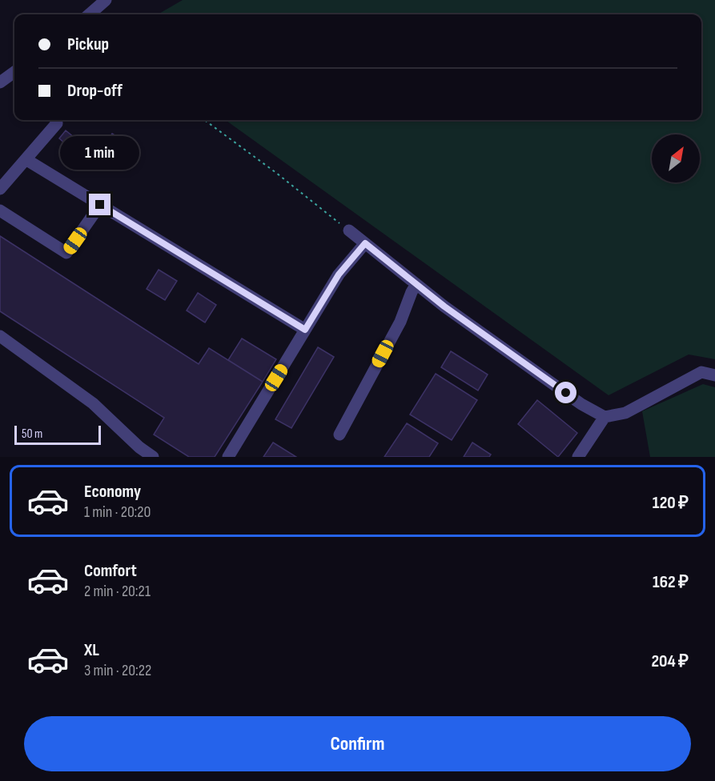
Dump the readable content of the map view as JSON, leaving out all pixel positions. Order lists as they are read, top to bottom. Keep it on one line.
{"scale_bar":"50 m","north":"top right","page":{"banner":["Pickup","Drop-off"],"bubble":"1 min","scale":"50 m","list":[{"name":"Economy","note":"1 min · 20:20","value":"120 ₽"},{"name":"Comfort","note":"2 min · 20:21","value":"162 ₽"},{"name":"XL","note":"3 min · 20:22","value":"204 ₽"}],"buttons":"Confirm"}}
